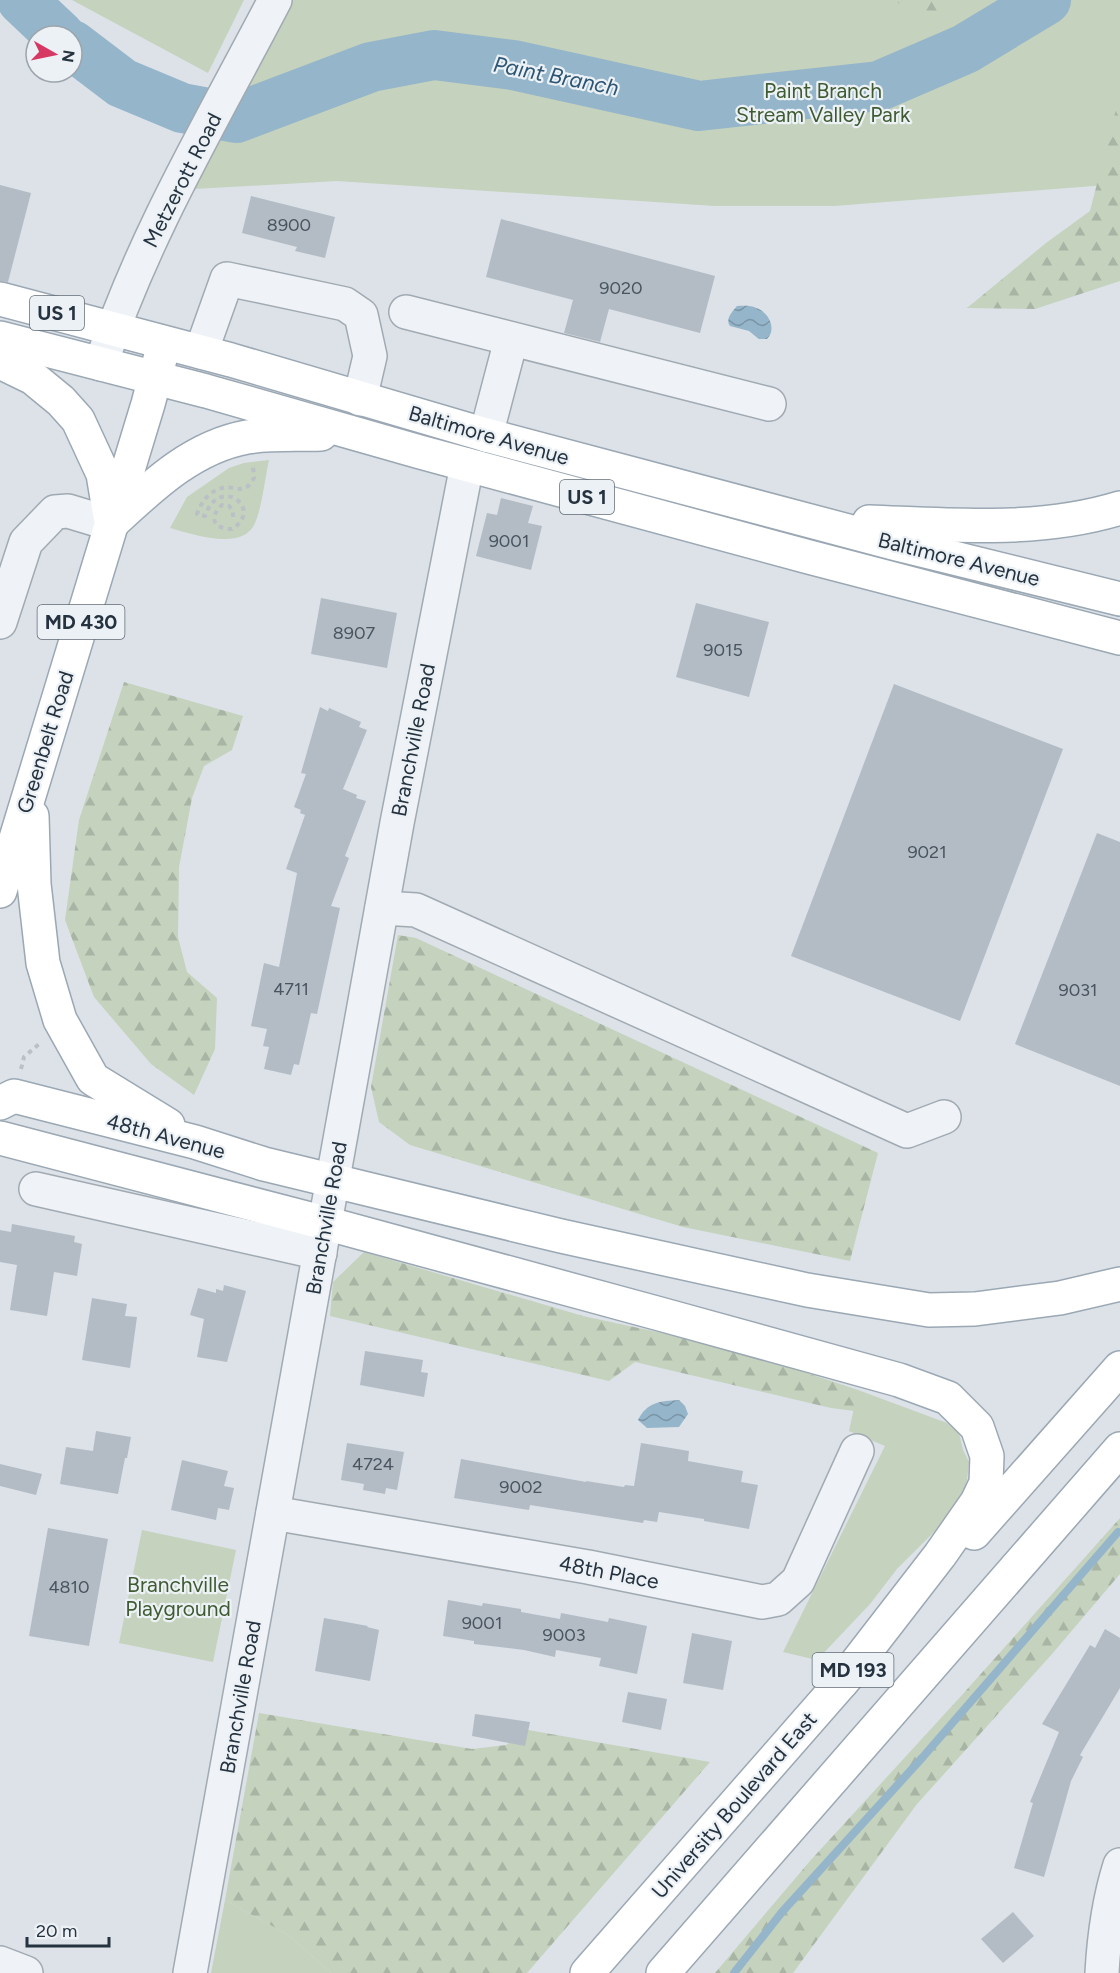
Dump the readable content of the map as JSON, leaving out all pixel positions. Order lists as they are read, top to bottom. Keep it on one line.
{"streets":{"main road":["US 1","Baltimore Avenue","MD 430","Greenbelt Road","48th Avenue","MD 193","University Boulevard East"],"street":["Metzerott Road","Branchville Road","48th Place"]},"crossings":[["Metzerott Road","Baltimore Avenue"],["Baltimore Avenue","Branchville Road"],["Baltimore Avenue","Greenbelt Road"],["Branchville Road","48th Avenue"],["Branchville Road","48th Place"],["48th Avenue","University Boulevard East"]],"water":["Paint Branch"],"parks":["Paint Branch Stream Valley Park","Branchville Playground"],"house_numbers":["8900","9020","9001","8907","9015","9021","4711","9031","4724","9002","4810","9001","9003"],"scale_bar":"20 m","north":"right"}
